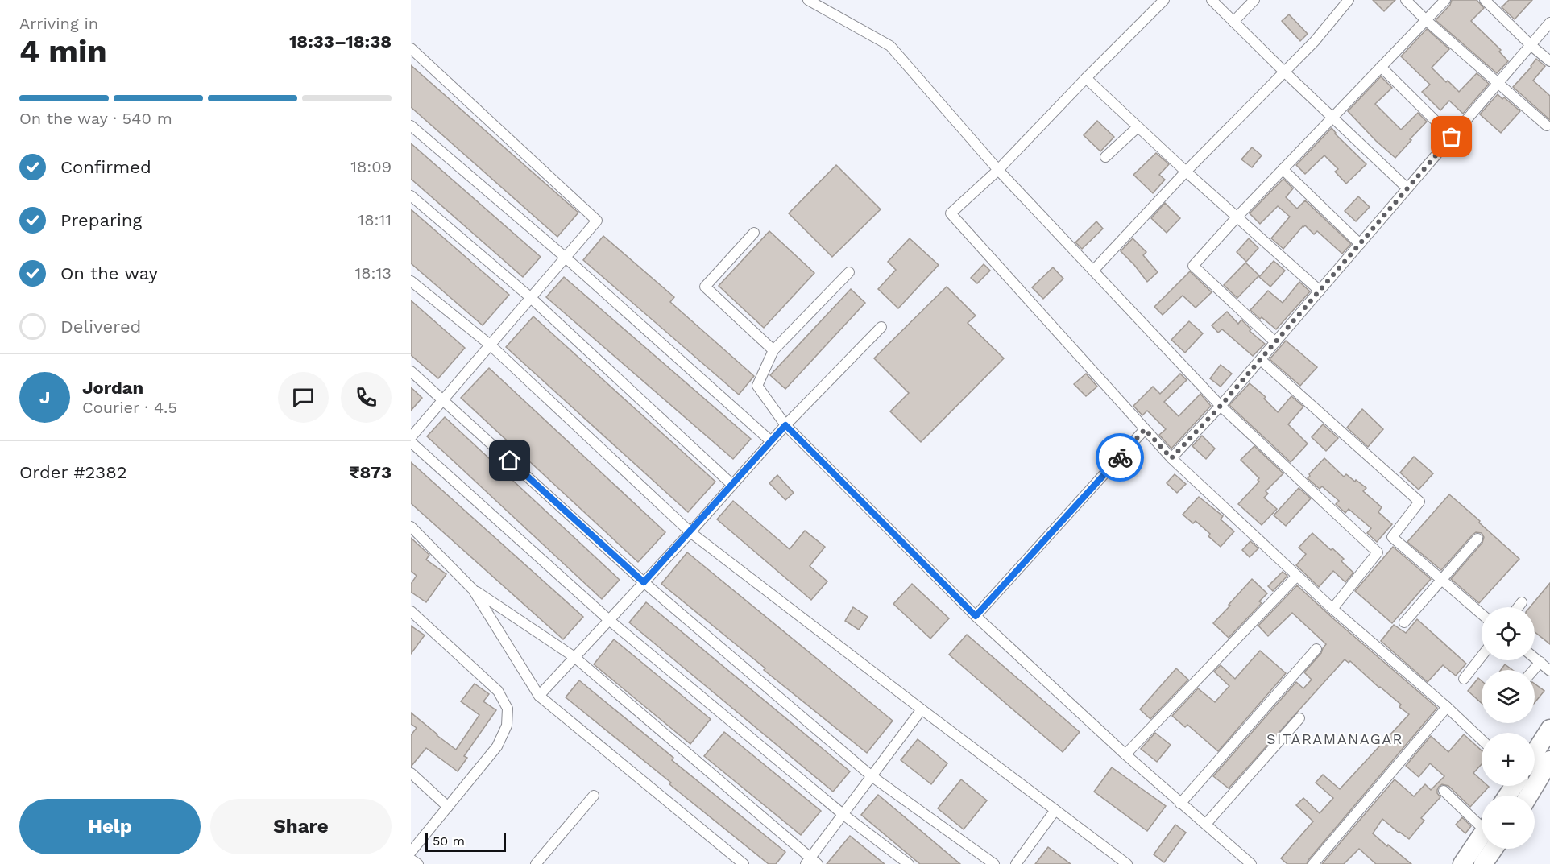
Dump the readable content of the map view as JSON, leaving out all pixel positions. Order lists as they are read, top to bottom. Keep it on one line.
{"districts":["SITARAMANAGAR"],"scale_bar":"50 m","page":{"heading":["4 min","Arriving in","18:33–18:38"],"panel":["Jordan","Courier · 4.5","Order #2382","₹873"],"bar":"On the way · 540 m","list":[["Confirmed","18:09"],["Preparing","18:11"],["On the way","18:13"],"Delivered"],"round":"J","map_buttons":["+","−"],"buttons":["Help","Share"],"scale":"50 m"}}
